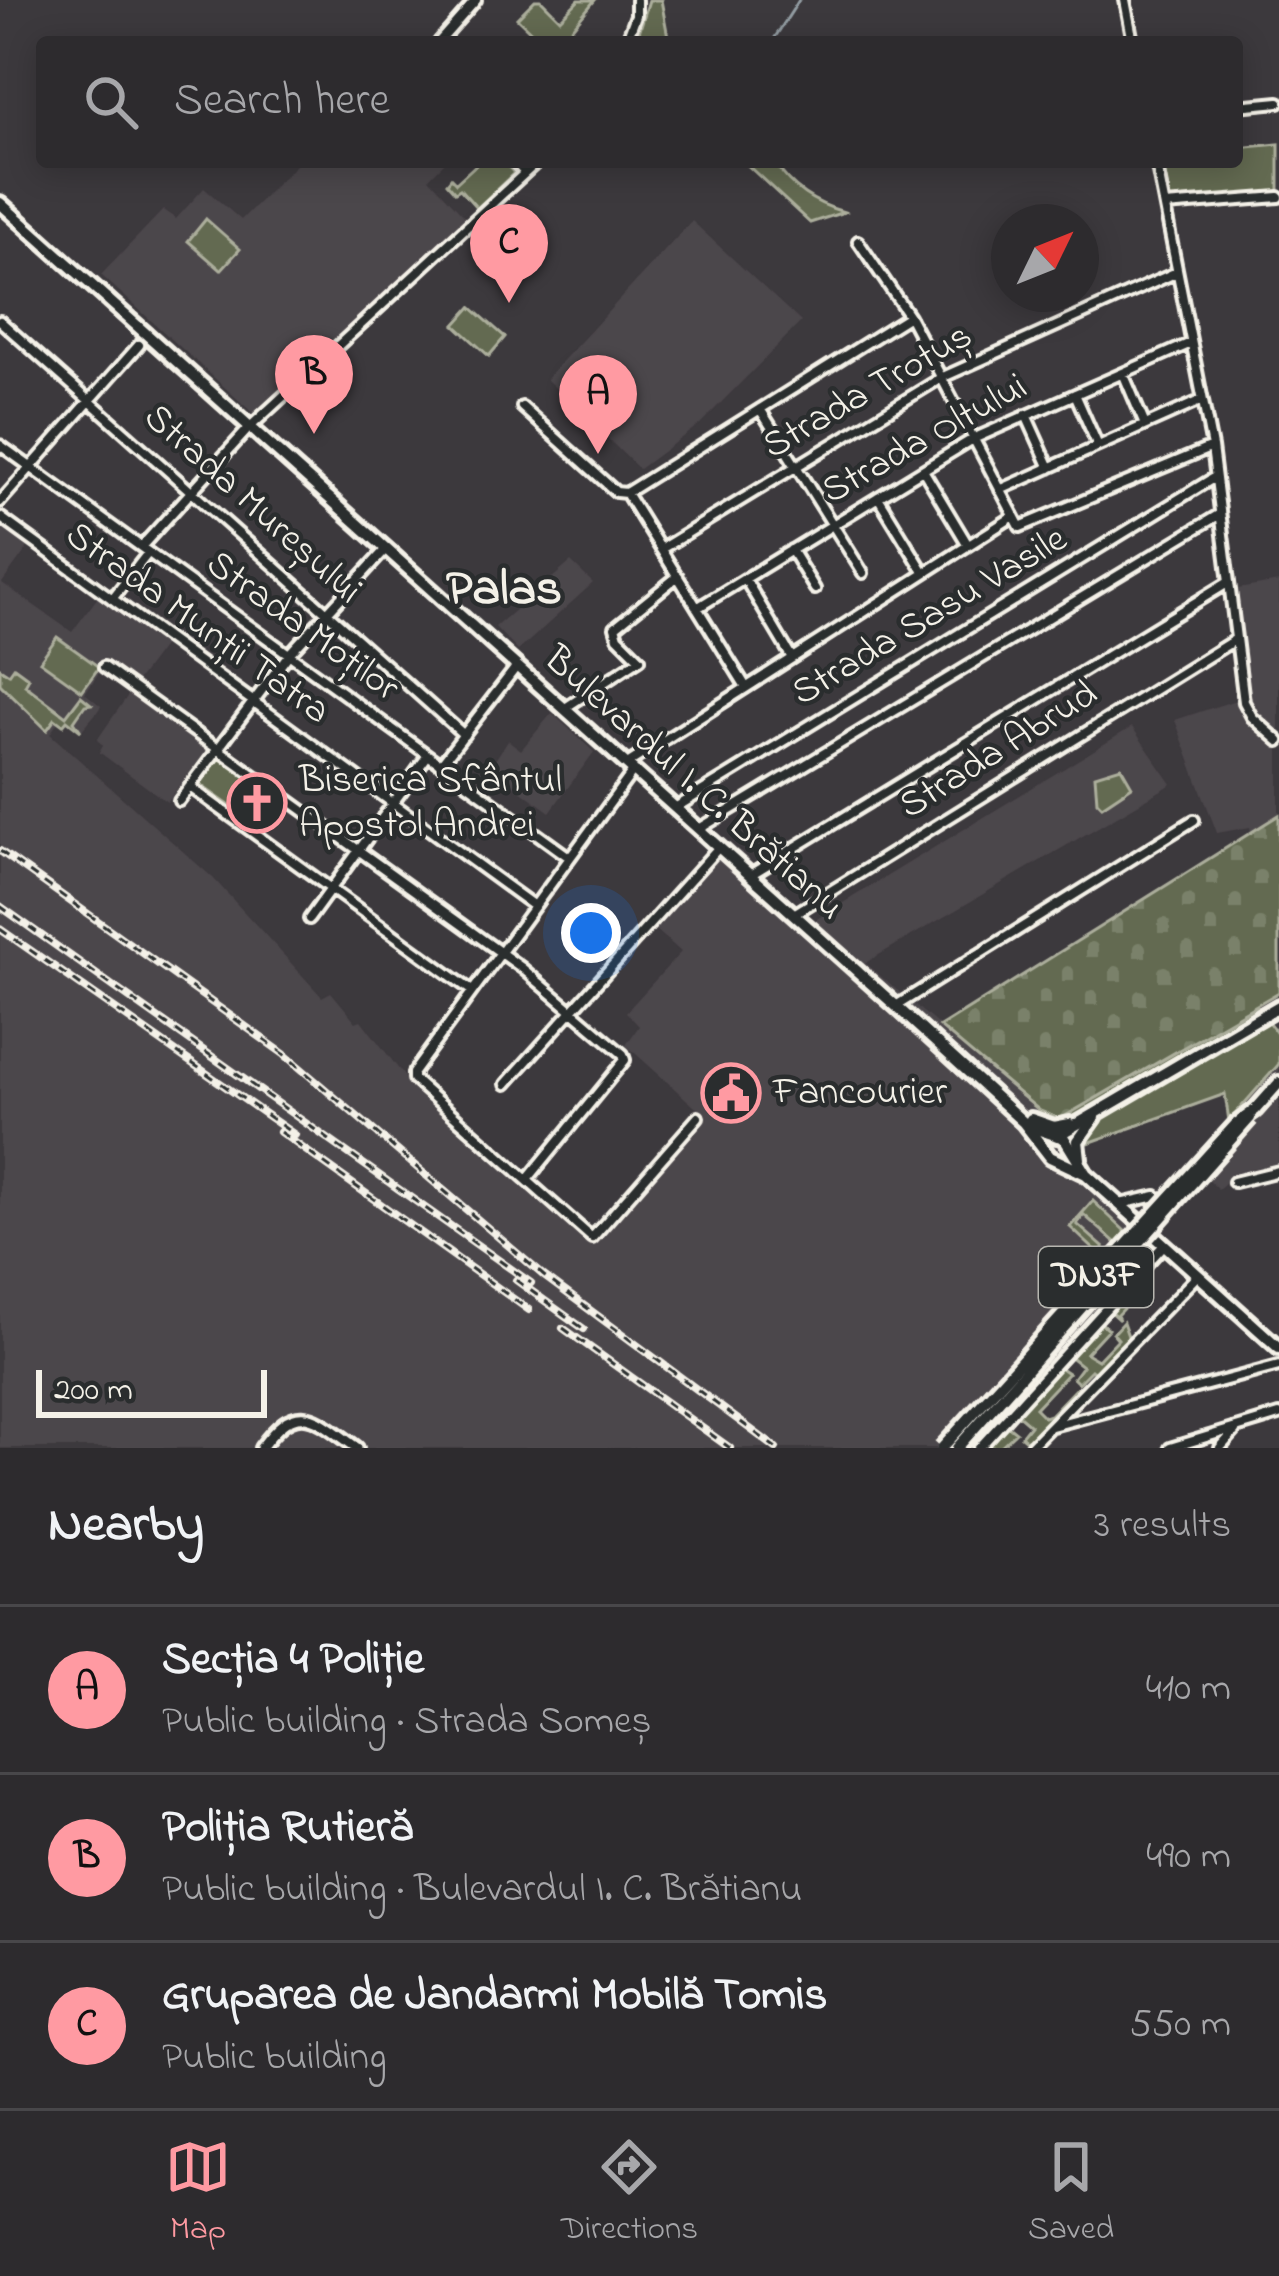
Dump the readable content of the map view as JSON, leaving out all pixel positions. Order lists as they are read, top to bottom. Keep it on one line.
{"streets":{"main road":["Bulevardul I. C. Brătianu","DN3F"],"street":["Strada Trotuș","Strada Oltului","Strada Mureșului","Strada Sasu Vasile","Strada Munții Tatra","Strada Moților","Strada Abrud"]},"crossings":[["Strada Sasu Vasile","Bulevardul I. C. Brătianu"],["Strada Abrud","Bulevardul I. C. Brătianu"]],"districts":["Palas"],"places":{"church":["Biserica Sfântul Apostol Andrei"],"public building":["Fancourier"]},"scale_bar":"200 m","north":"top right","page":{"search":"Search here","pins":["C","B","A"],"scale":"200 m","heading":["Nearby","3 results"],"list":[{"mark":"A","name":"Secția 4 Poliție","note":"Public building · Strada Someș","value":"410 m"},{"mark":"B","name":"Poliția Rutieră","note":"Public building · Bulevardul I. C. Brătianu","value":"490 m"},{"mark":"C","name":"Gruparea de Jandarmi Mobilă Tomis","note":"Public building","value":"550 m"}],"nav":["Map","Directions","Saved"]}}
